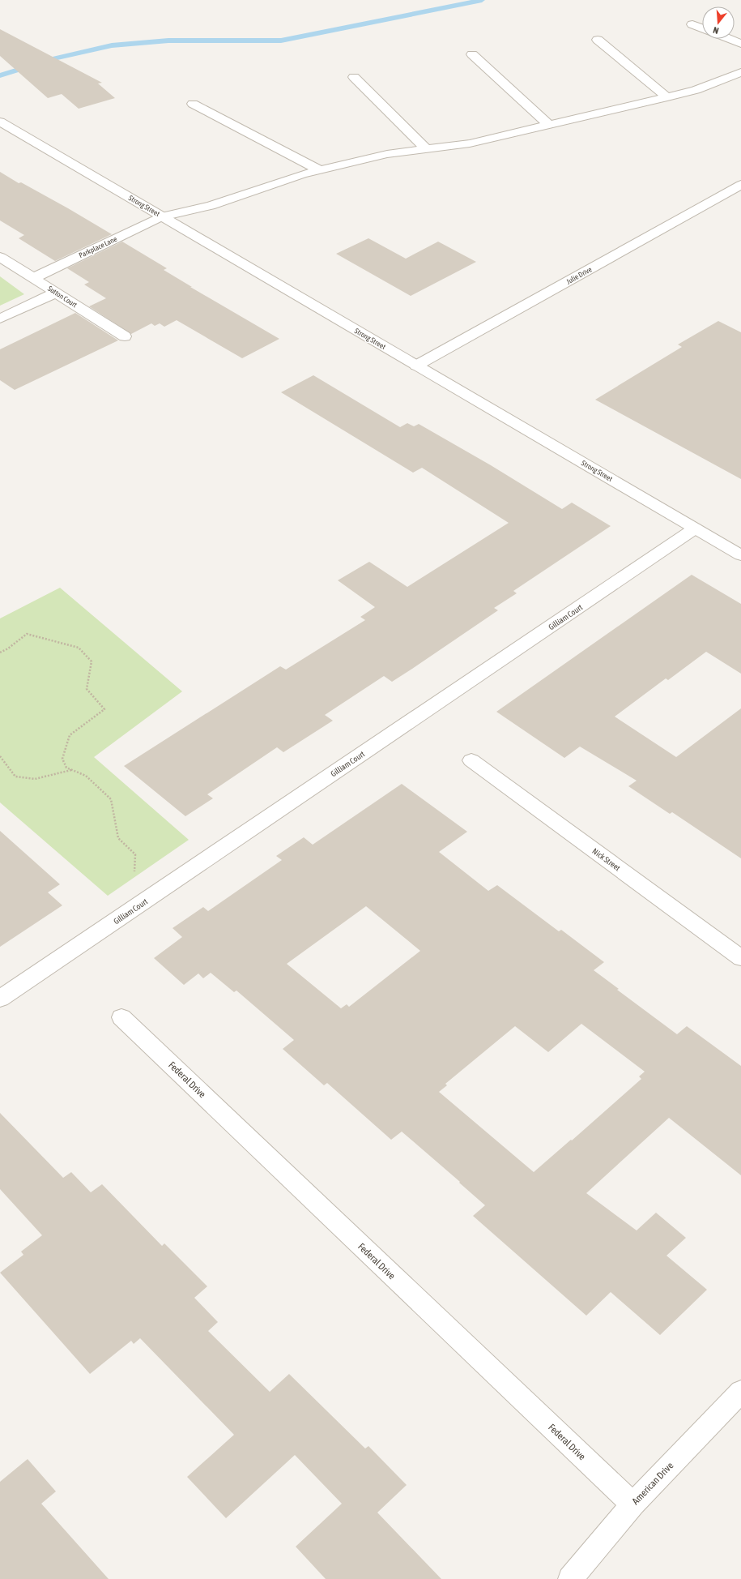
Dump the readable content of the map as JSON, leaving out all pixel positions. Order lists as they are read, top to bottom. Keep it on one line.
{"streets":{"street":["Strong Street","Parkplace Lane","Julie Drive","Sutton Court","Gilliam Court","Nick Street","Federal Drive","American Drive"]},"crossings":[["Strong Street","Parkplace Lane"],["Strong Street","Julie Drive"],["Strong Street","Gilliam Court"],["Parkplace Lane","Sutton Court"],["Federal Drive","American Drive"]],"north":"bottom"}
